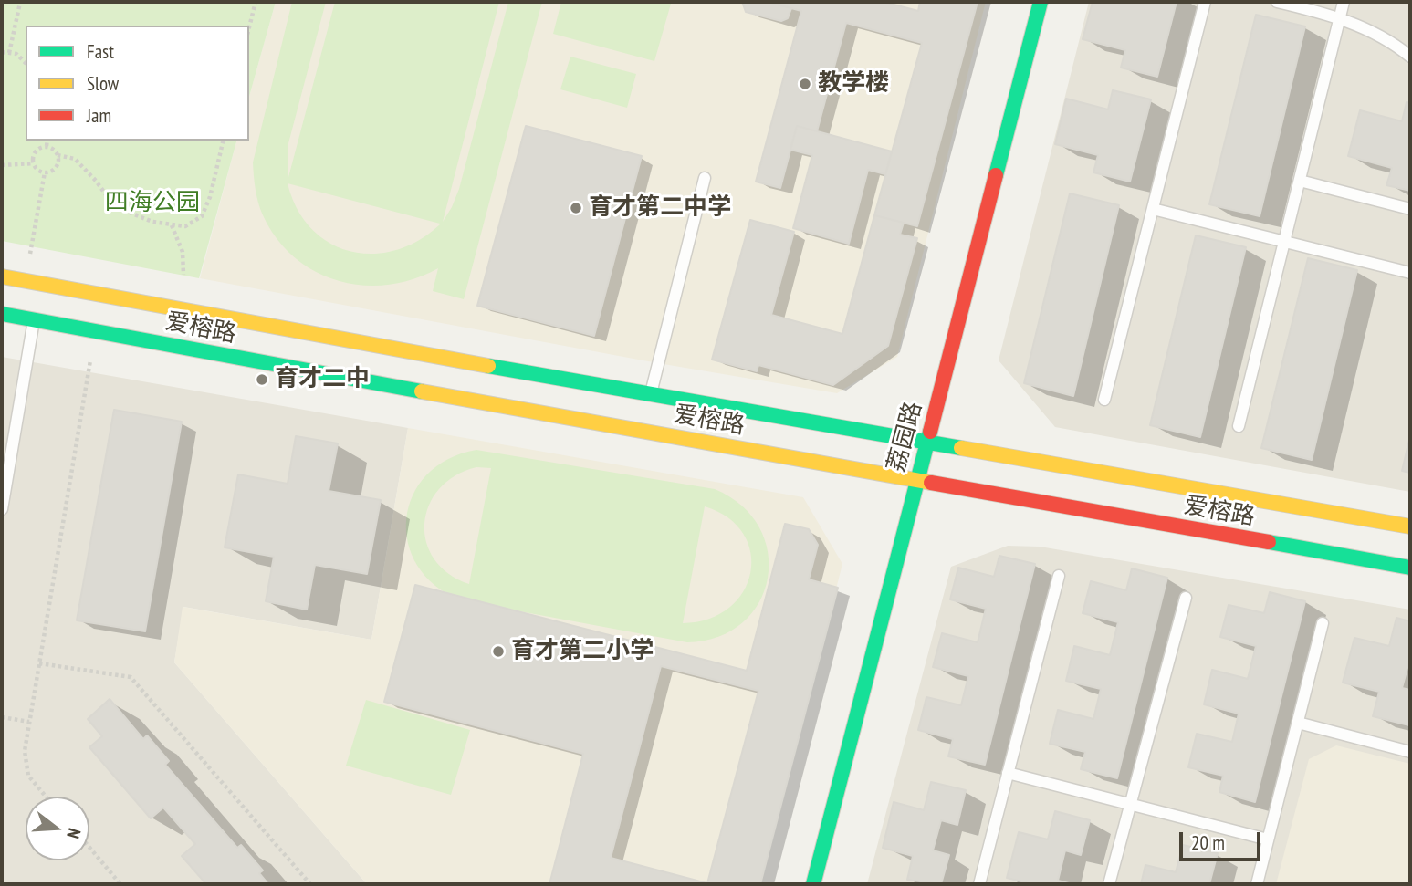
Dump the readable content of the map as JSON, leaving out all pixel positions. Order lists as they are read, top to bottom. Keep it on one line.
{"streets":{"street":["爱榕路","荔园路"]},"crossings":[["爱榕路","荔园路"]],"parks":["四海公园"],"places":["教学楼","育才第二中学","育才二中","育才第二小学"],"legend":["Fast","Slow","Jam"],"scale_bar":"20 m","north":"right"}
